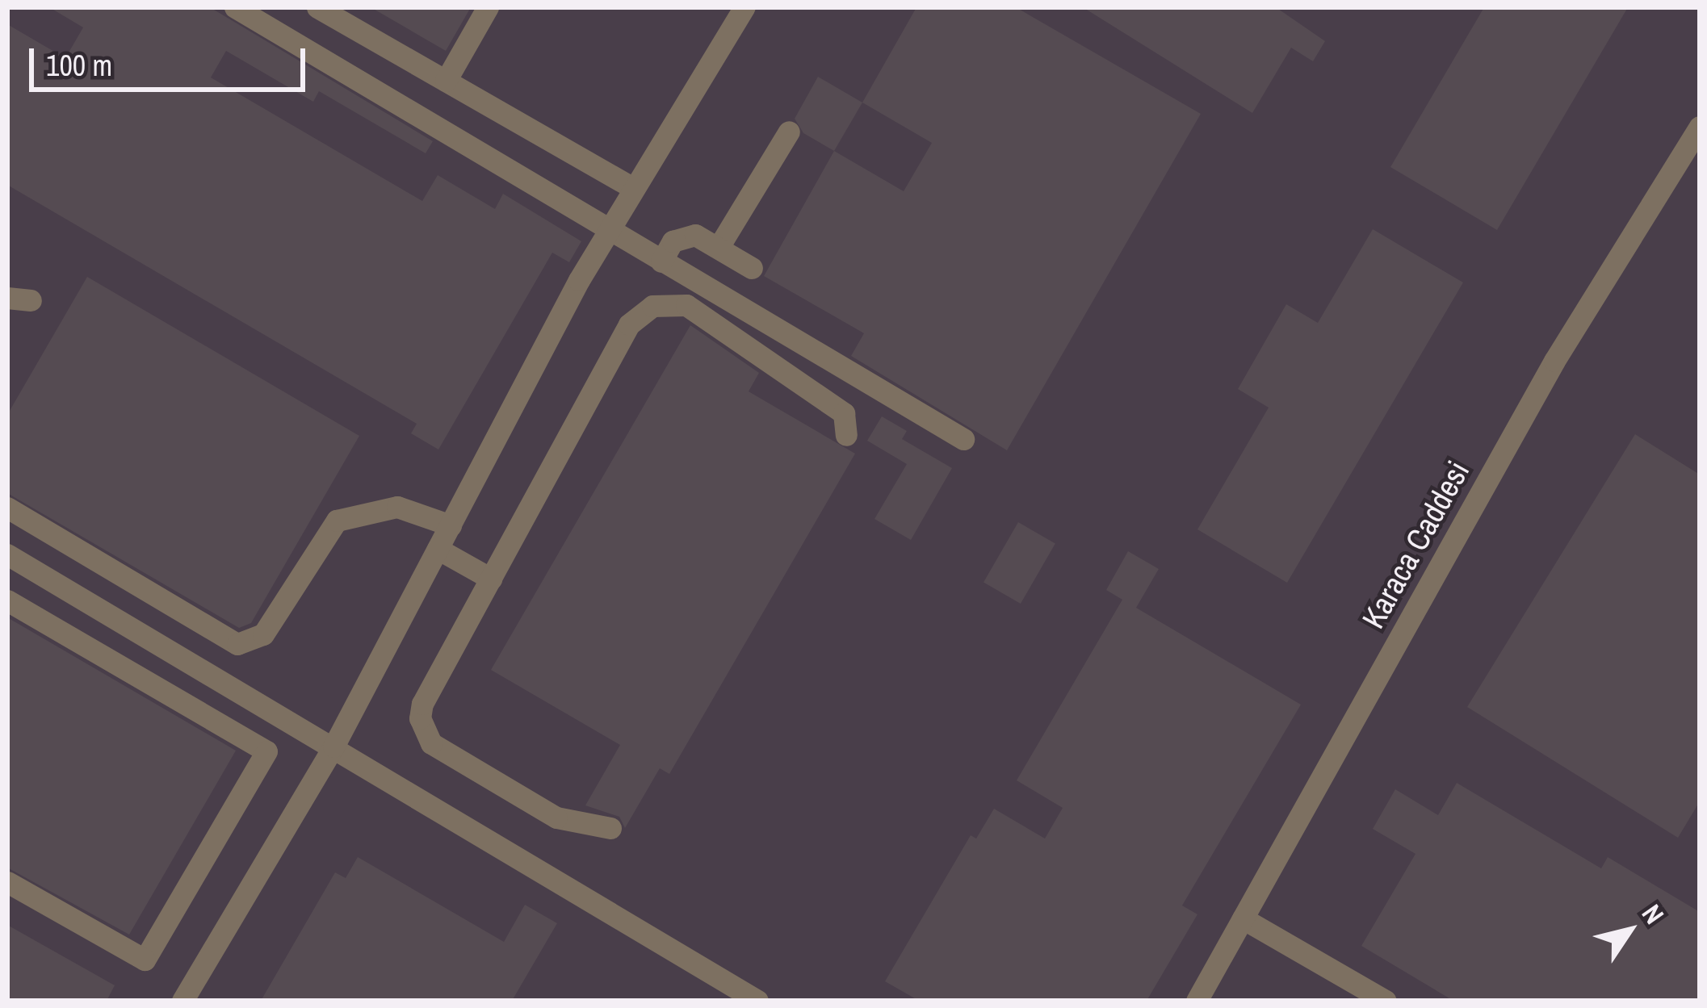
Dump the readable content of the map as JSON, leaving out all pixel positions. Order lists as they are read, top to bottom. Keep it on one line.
{"streets":{"street":["Karaca Caddesi"]},"scale_bar":"100 m","north":"top right"}
